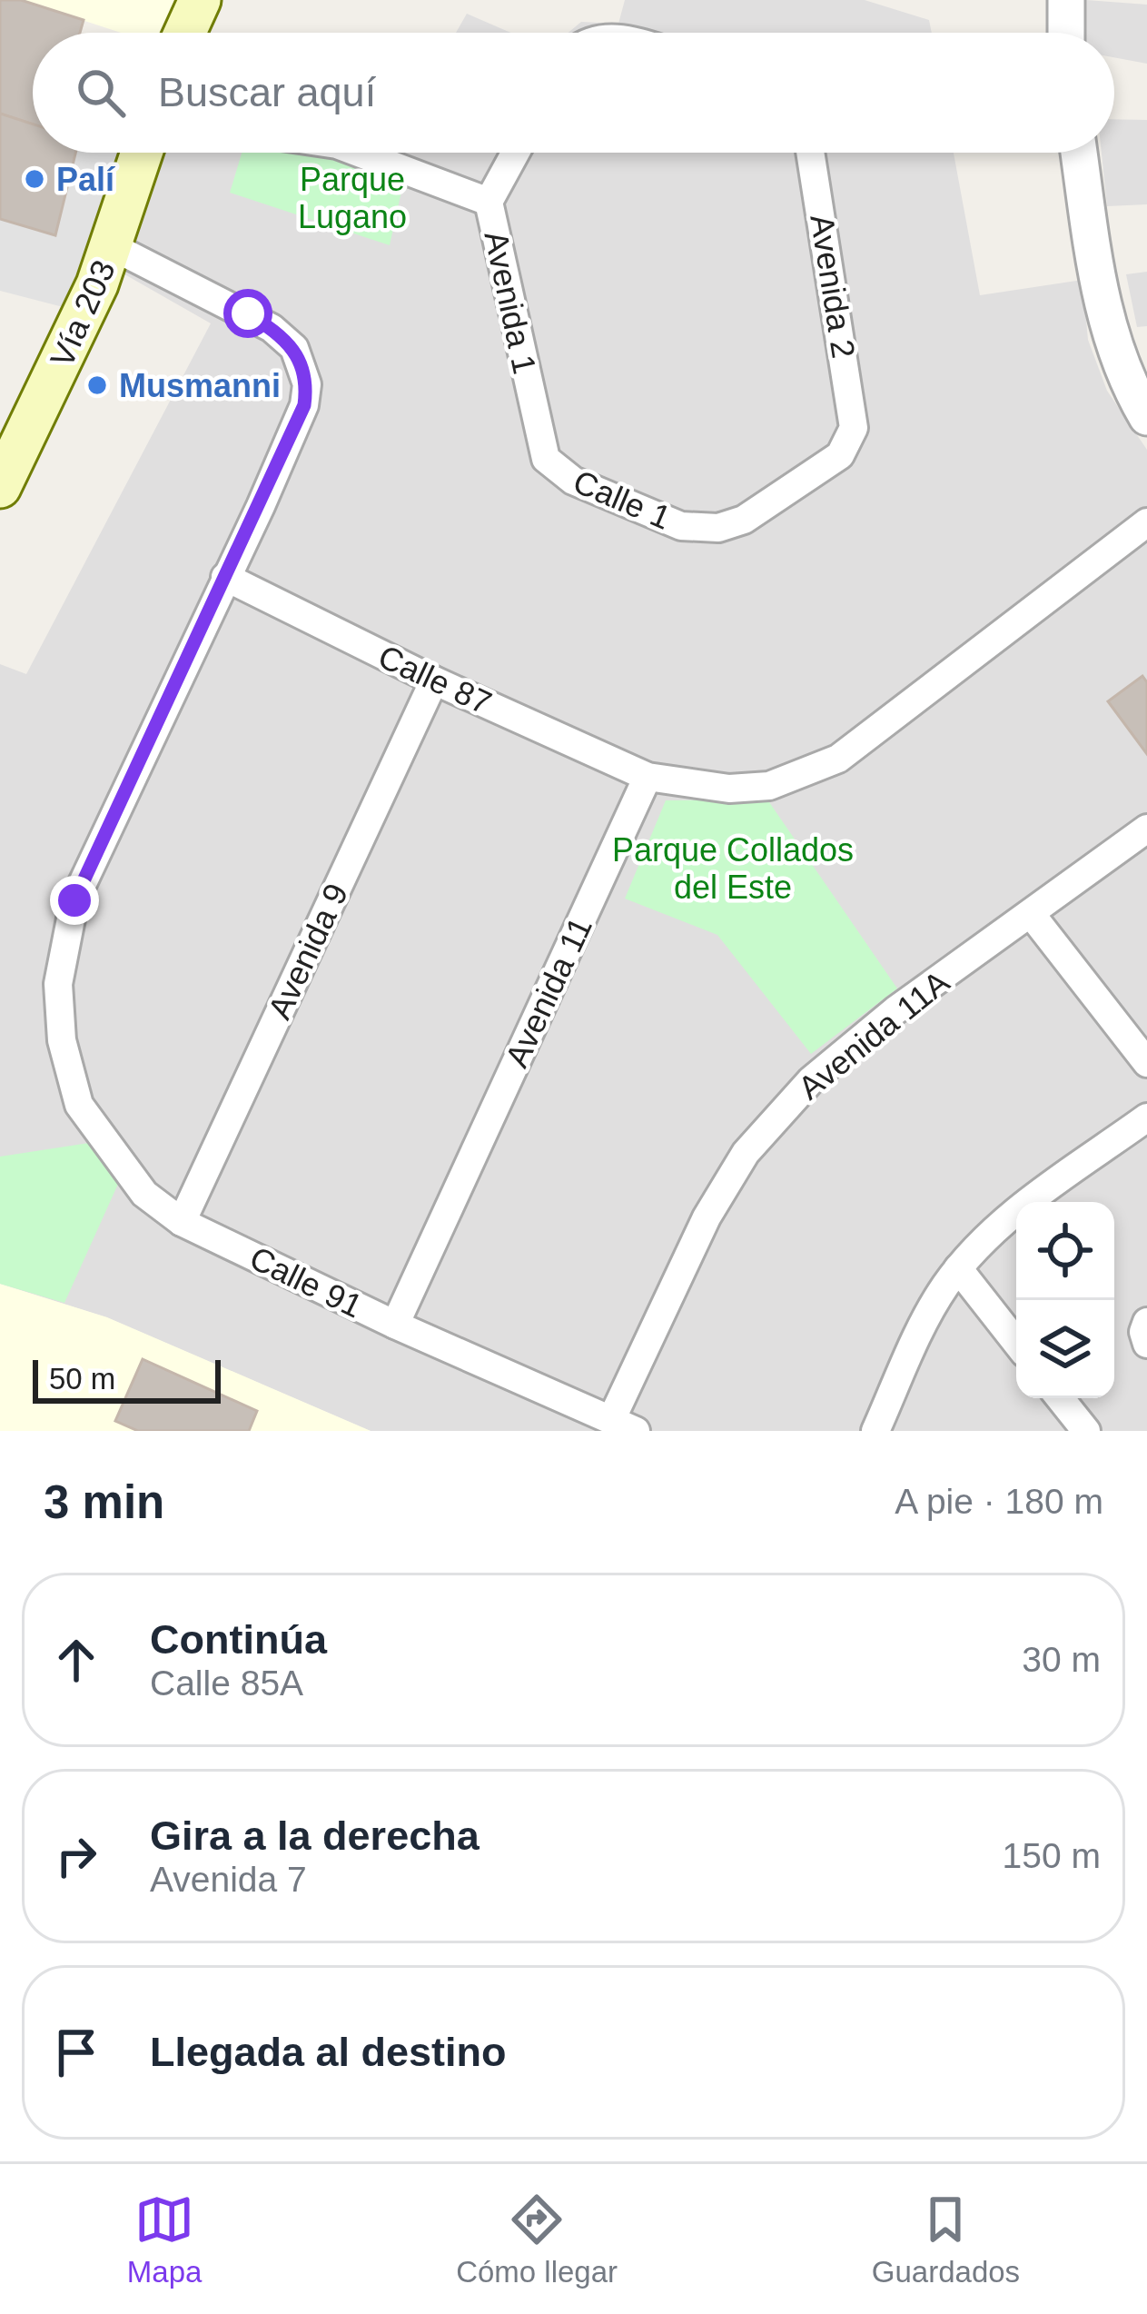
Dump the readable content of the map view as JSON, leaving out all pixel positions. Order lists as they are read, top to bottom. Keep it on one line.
{"streets":{"main road":["Vía 203"],"street":["Avenida 2","Avenida 1","Calle 1","Calle 87","Avenida 9","Avenida 11","Avenida 11A","Calle 91"]},"crossings":[["Avenida 2","Calle 1"],["Avenida 1","Calle 1"],["Vía 203","Calle 91"],["Calle 87","Avenida 9"],["Calle 87","Avenida 11"],["Calle 87","Calle 91"],["Avenida 9","Calle 91"],["Avenida 11","Calle 91"],["Avenida 11A","Calle 91"]],"parks":["Parque Lugano","Parque Collados del Este"],"places":["Palí","Musmanni"],"scale_bar":"50 m","page":{"search":"Buscar aquí","scale":"50 m","heading":["3 min","A pie · 180 m"],"list":[["Continúa","Calle 85A","30 m"],["Gira a la derecha","Avenida 7","150 m"],"Llegada al destino"],"nav":["Mapa","Cómo llegar","Guardados"]}}
